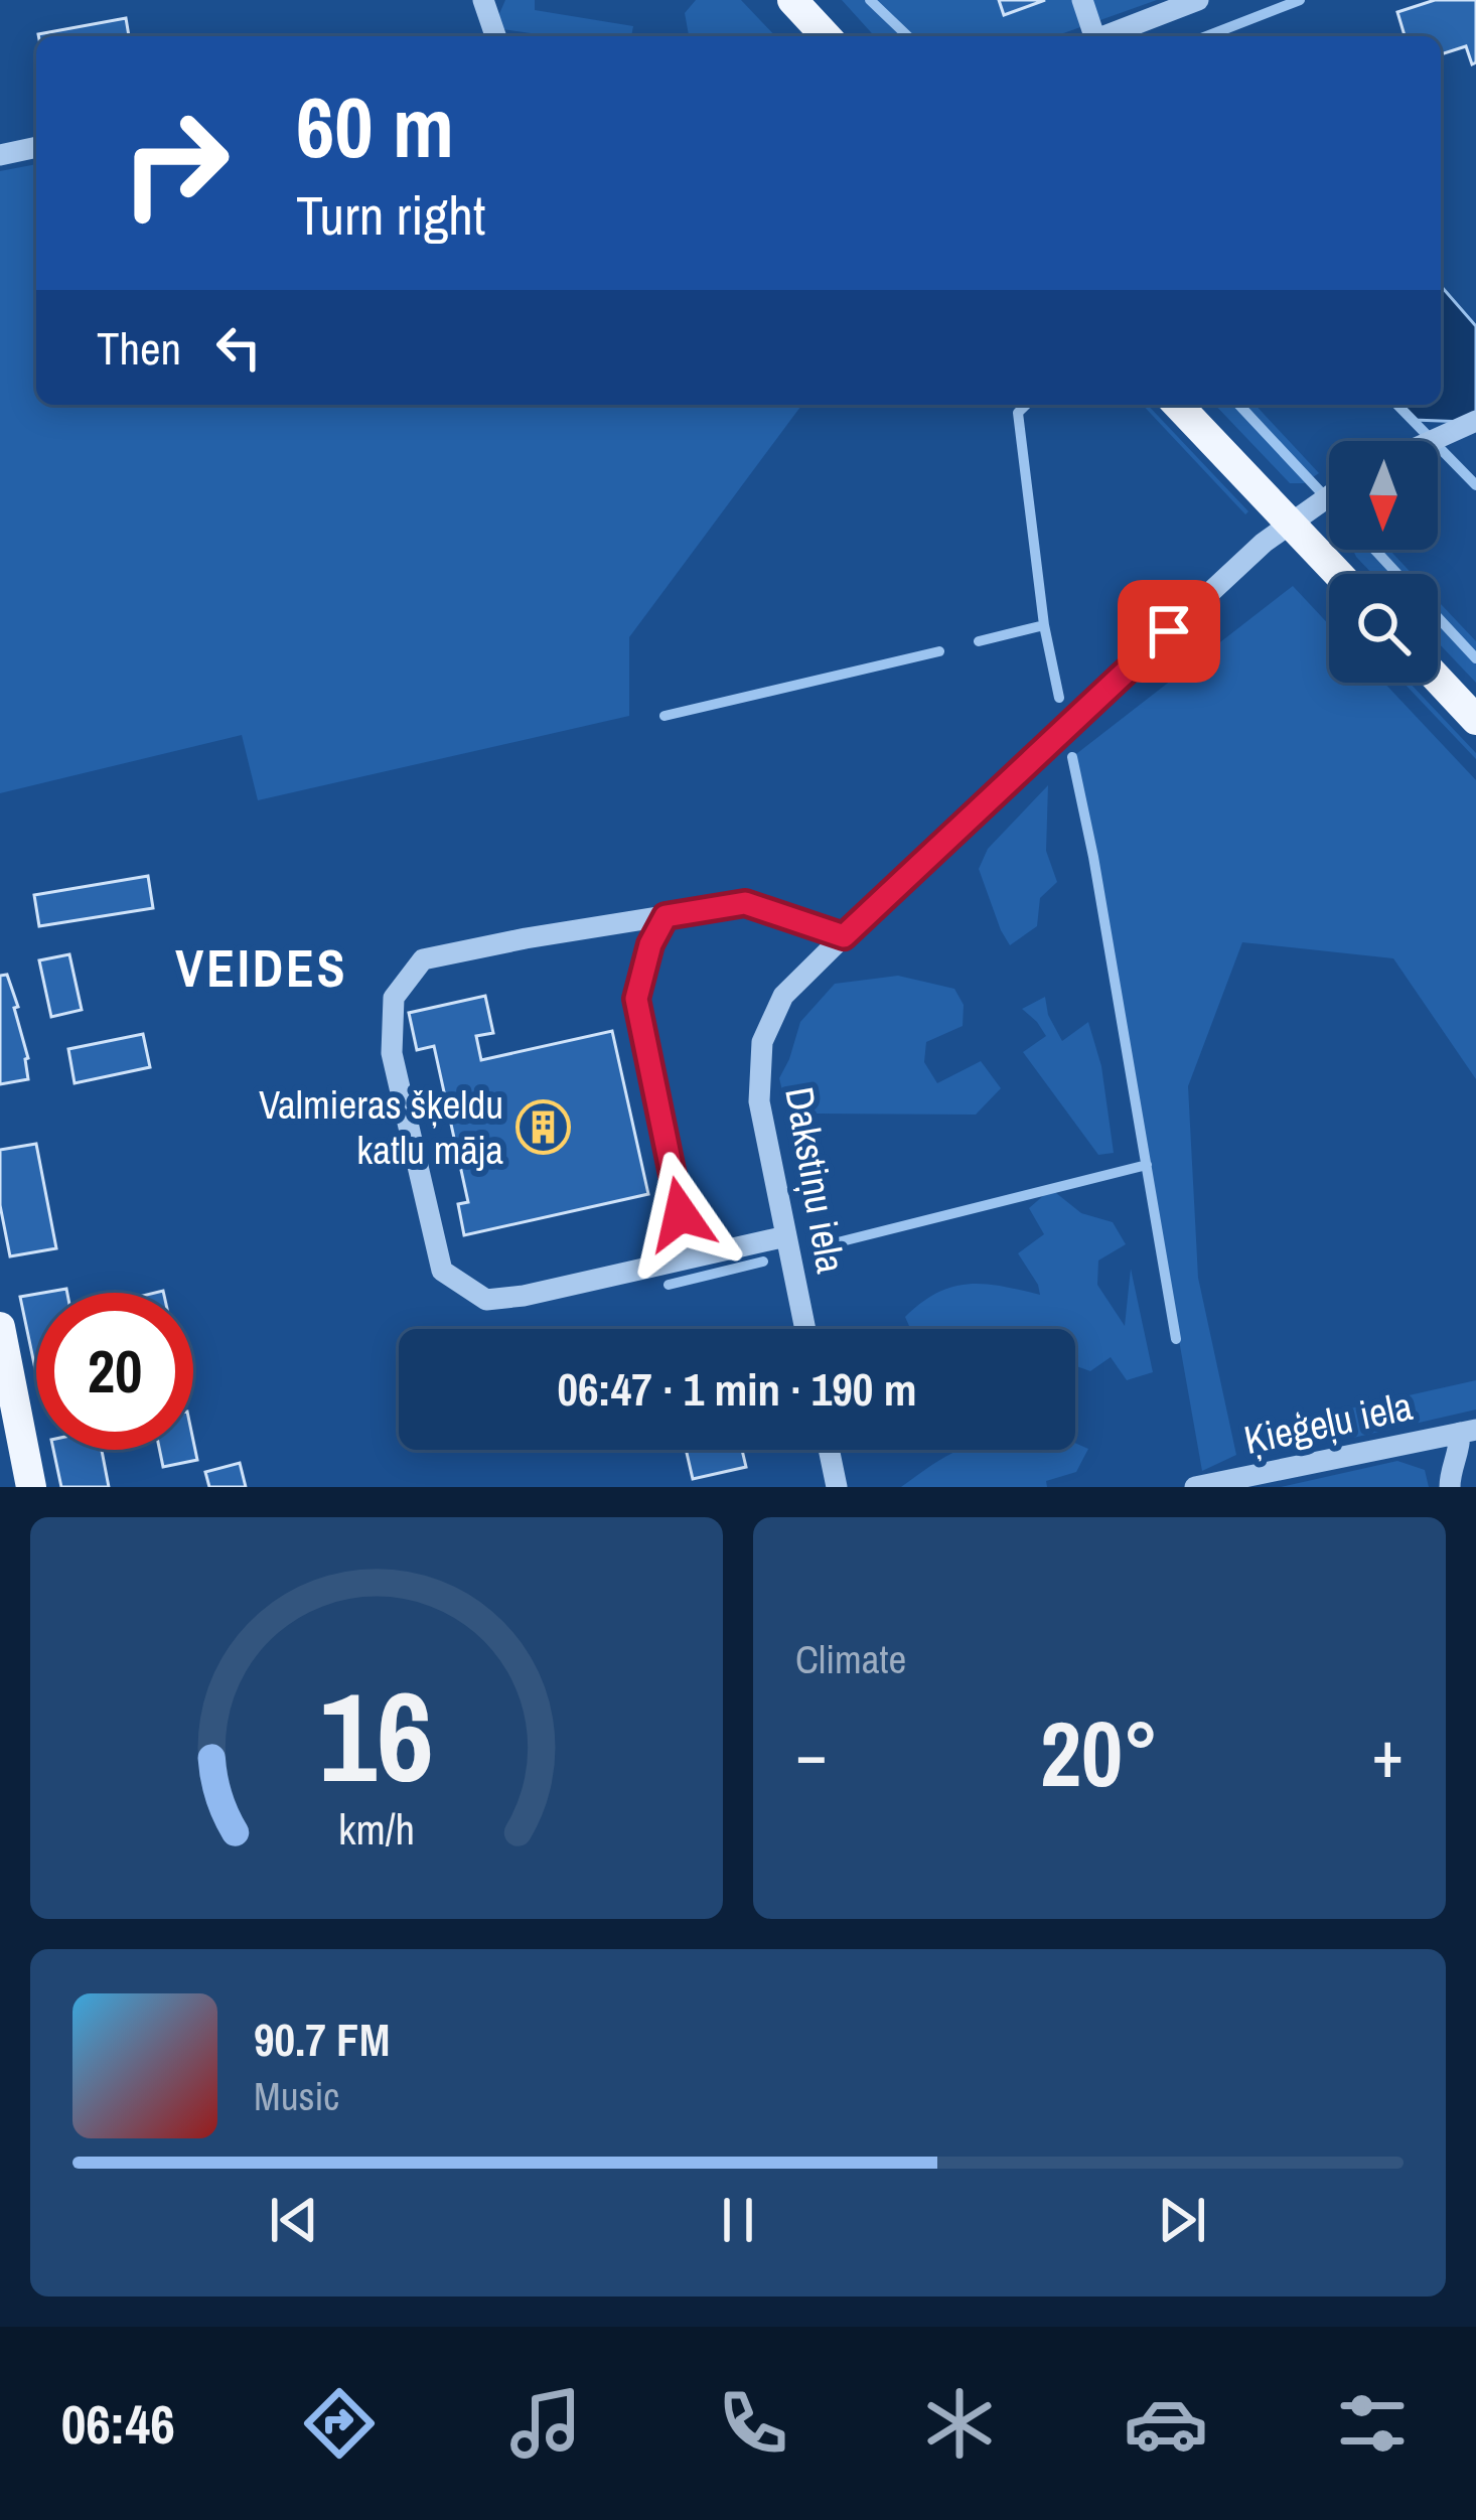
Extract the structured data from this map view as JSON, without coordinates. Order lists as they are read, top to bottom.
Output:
{
  "streets": {
    "street": ["Dakstiņu iela", "Ķieģeļu iela"]
  },
  "districts": ["VEIDES"],
  "places": {
    "building": ["Valmieras šķeldu katlu māja"]
  },
  "north": "bottom",
  "page": {
    "turn": ["60 m", "Turn right"],
    "then": "Then",
    "limit": "20",
    "trip": "06:47 · 1 min · 190 m",
    "tile": "Climate",
    "heat": ["−", "20°", "+"],
    "song": ["90.7 FM", "Music"],
    "tabs": "06:46",
    "gauge": ["16", "km/h"]
  }
}
